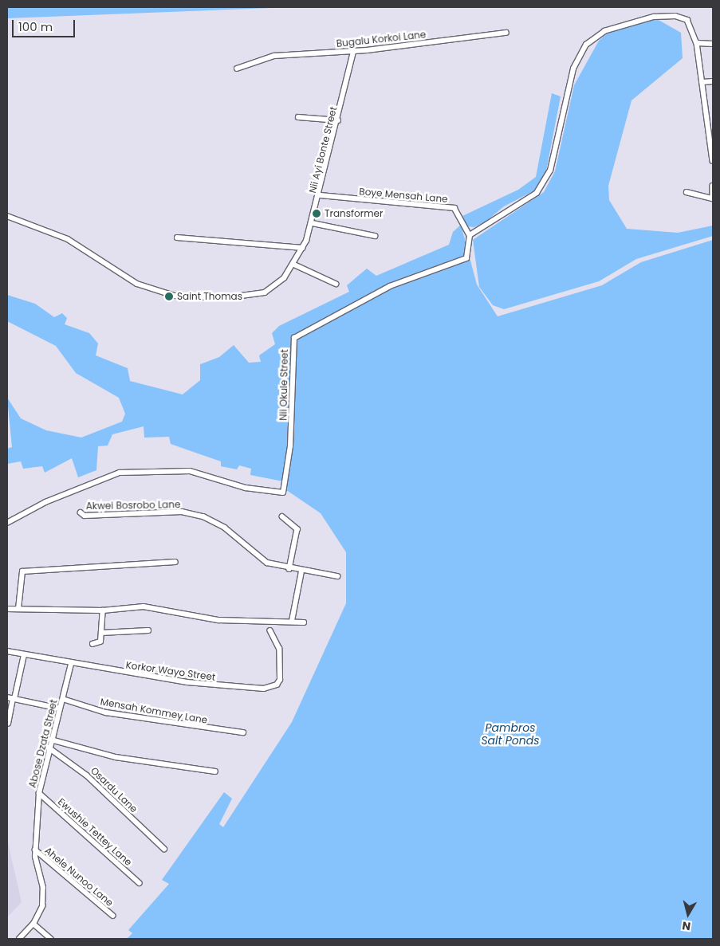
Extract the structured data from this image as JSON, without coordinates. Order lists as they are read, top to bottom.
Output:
{
  "streets": {
    "street": [
      "Bugalu Korkoi Lane",
      "Nii Ayi Bonte Street",
      "Boye Mensah Lane",
      "Nii Okule Street",
      "Akwei Bosrobo Lane",
      "Korkor Wayo Street",
      "Mensah Kommey Lane",
      "Abose Dzata Street",
      "Osardu Lane",
      "Ewushie Tettey Lane",
      "Ahele Nunoo Lane"
    ]
  },
  "crossings": [
    ["Bugalu Korkoi Lane", "Nii Ayi Bonte Street"],
    ["Nii Ayi Bonte Street", "Boye Mensah Lane"],
    ["Boye Mensah Lane", "Nii Okule Street"],
    ["Korkor Wayo Street", "Abose Dzata Street"],
    ["Mensah Kommey Lane", "Abose Dzata Street"],
    ["Abose Dzata Street", "Osardu Lane"],
    ["Abose Dzata Street", "Ewushie Tettey Lane"],
    ["Abose Dzata Street", "Ahele Nunoo Lane"]
  ],
  "water": ["Pambros Salt Ponds"],
  "places": ["Transformer", "Saint Thomas"],
  "scale_bar": "100 m",
  "north": "bottom"
}
